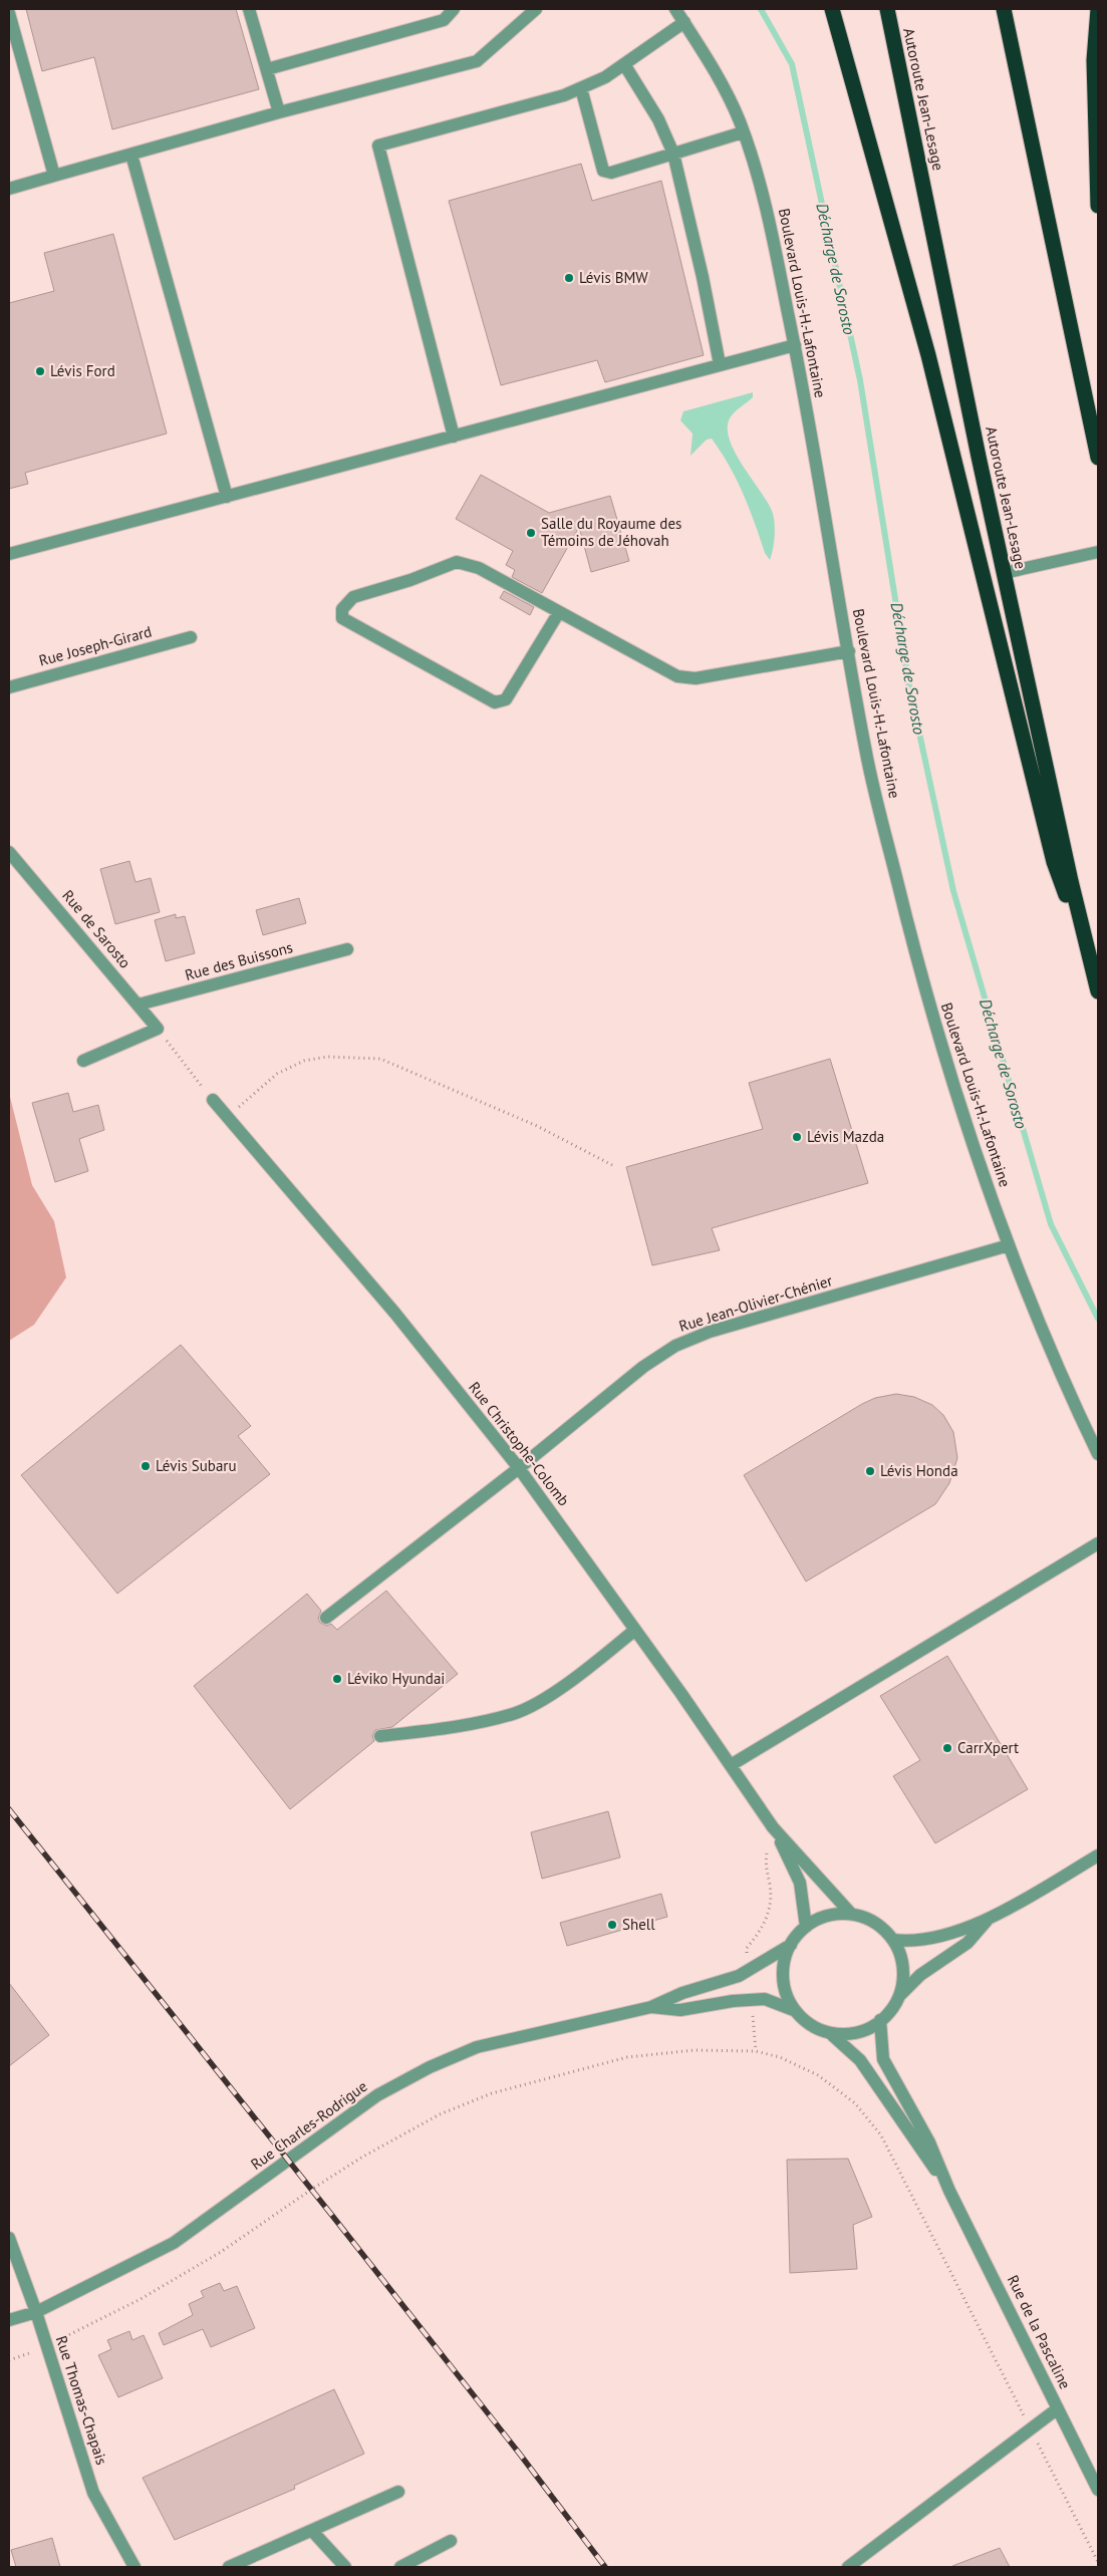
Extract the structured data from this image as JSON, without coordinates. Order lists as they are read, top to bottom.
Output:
{
  "streets": {
    "highway": ["Autoroute Jean-Lesage"],
    "street": [
      "Boulevard Louis-H.-Lafontaine",
      "Rue Joseph-Girard",
      "Rue de Sarosto",
      "Rue des Buissons",
      "Rue Jean-Olivier-Chénier",
      "Rue Christophe-Colomb",
      "Rue Charles-Rodrigue",
      "Rue de la Pascaline",
      "Rue Thomas-Chapais"
    ]
  },
  "crossings": [
    ["Boulevard Louis-H.-Lafontaine", "Rue Jean-Olivier-Chénier"],
    ["Rue de Sarosto", "Rue des Buissons"],
    ["Rue Jean-Olivier-Chénier", "Rue Christophe-Colomb"],
    ["Rue Christophe-Colomb", "Rue Charles-Rodrigue"],
    ["Rue Christophe-Colomb", "Rue de la Pascaline"],
    ["Rue Charles-Rodrigue", "Rue de la Pascaline"],
    ["Rue Charles-Rodrigue", "Rue Thomas-Chapais"]
  ],
  "water": ["Décharge de Sorosto"],
  "places": [
    "Lévis BMW",
    "Lévis Ford",
    "Salle du Royaume des Témoins de Jéhovah",
    "Lévis Mazda",
    "Lévis Subaru",
    "Lévis Honda",
    "Léviko Hyundai",
    "CarrXpert",
    "Shell"
  ]
}
